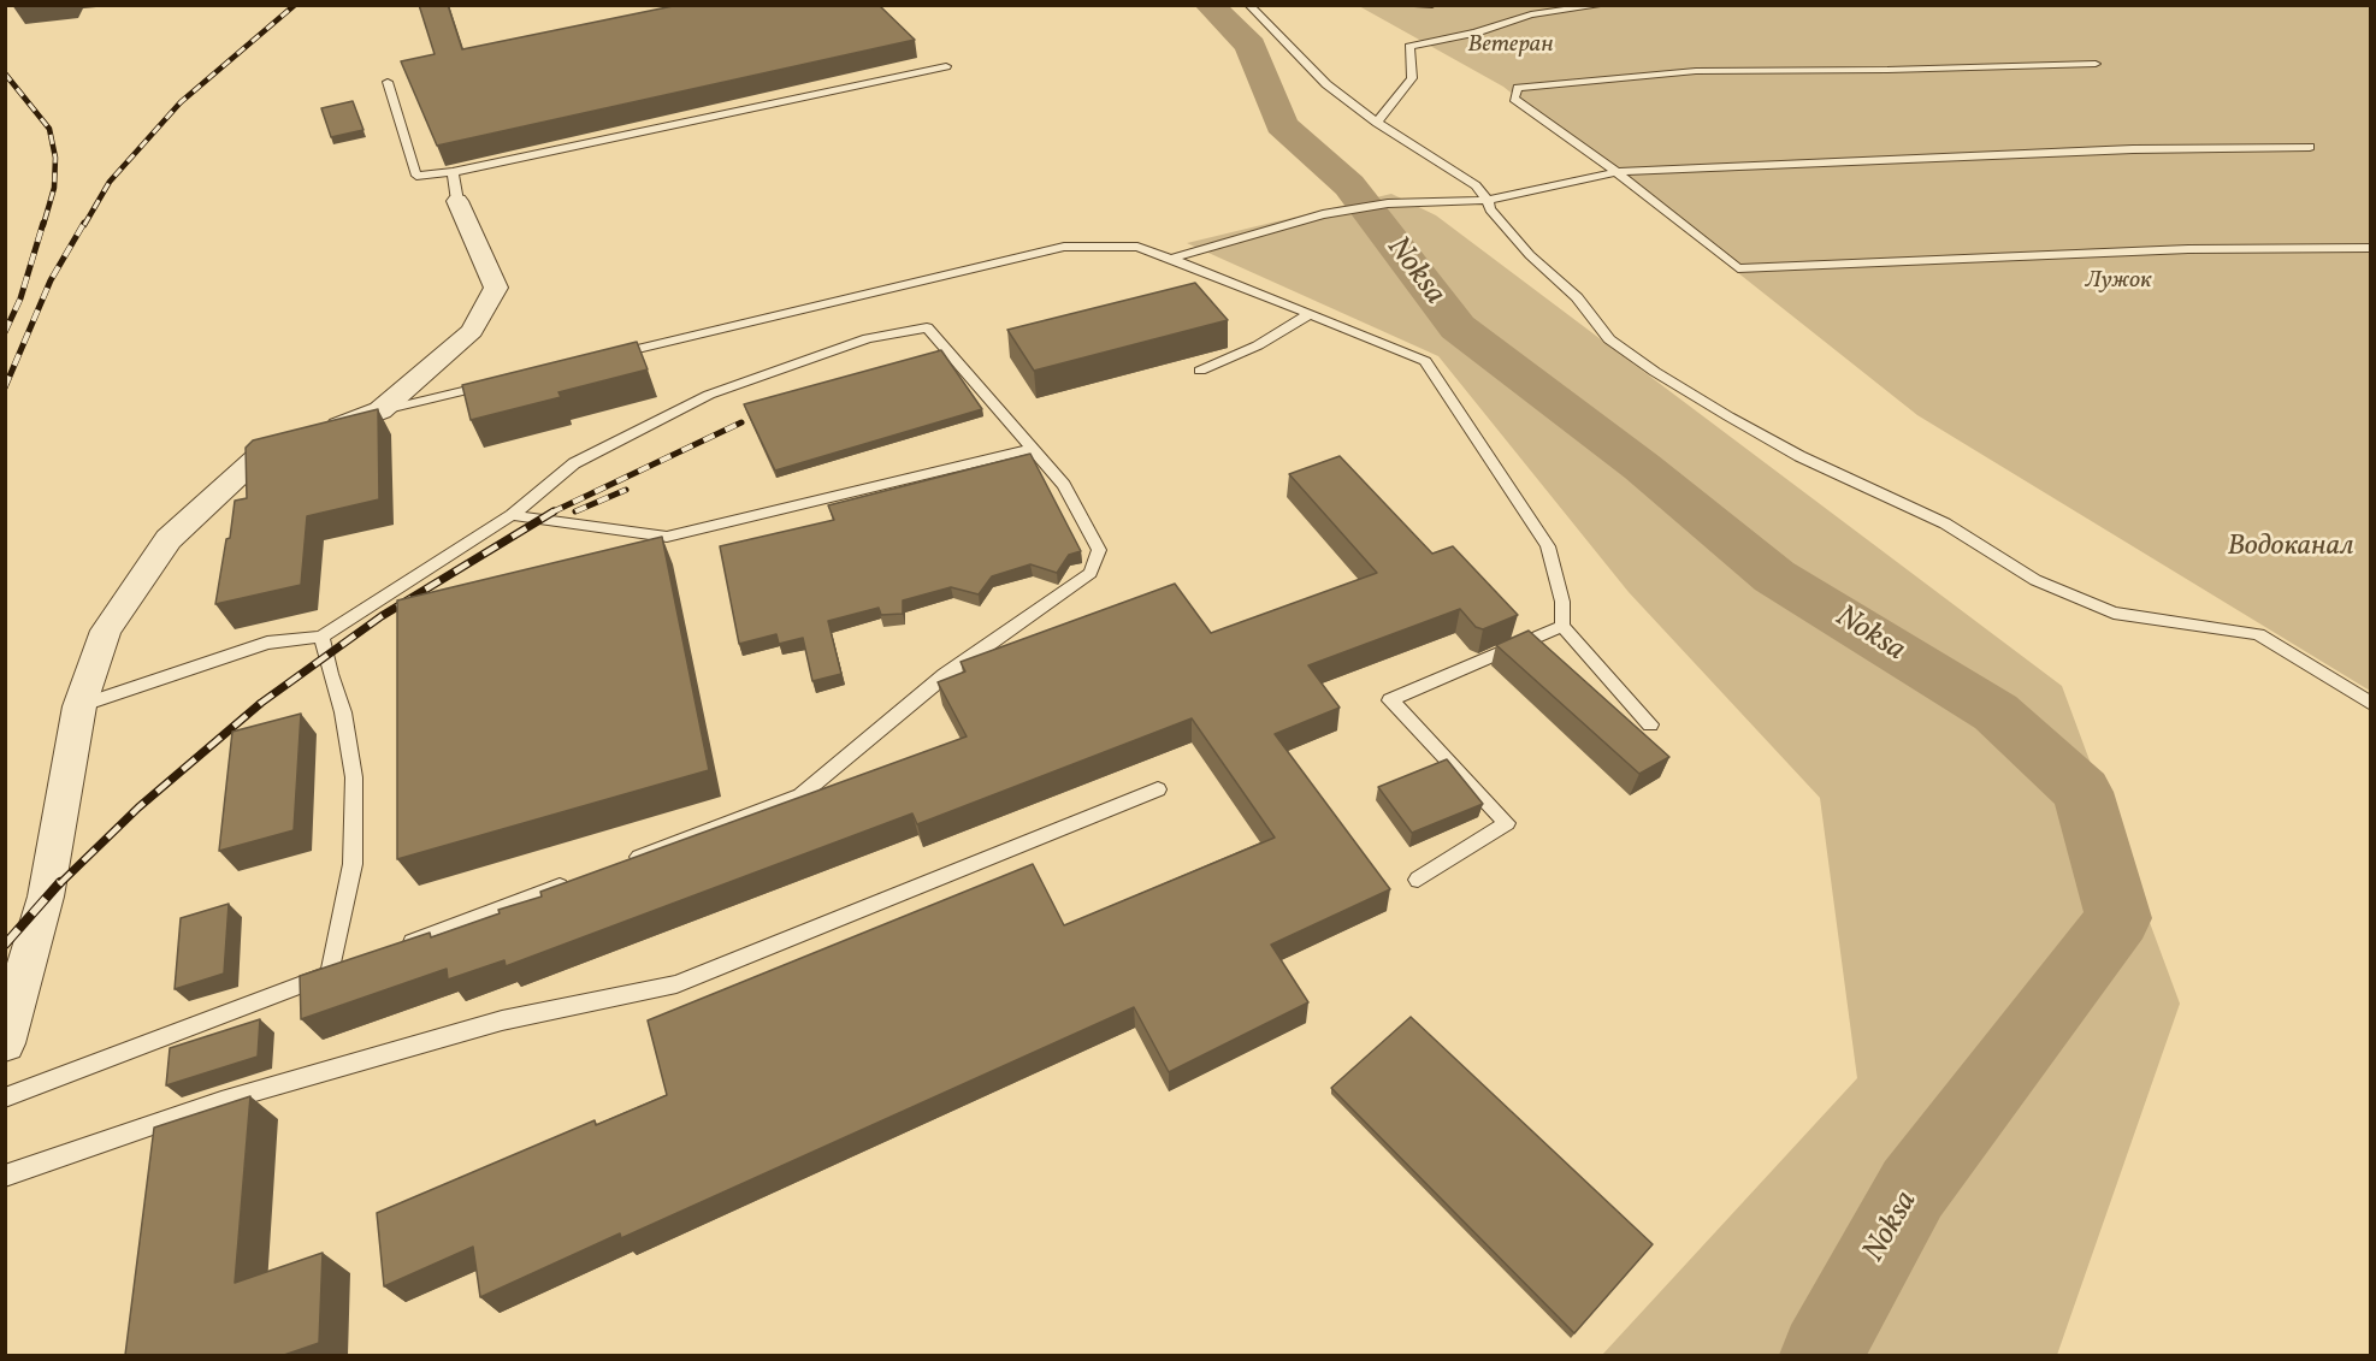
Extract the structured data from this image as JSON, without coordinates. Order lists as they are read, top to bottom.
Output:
{
  "water": ["Noksa"],
  "parks": ["Ветеран", "Лужок", "Водоканал"]
}
